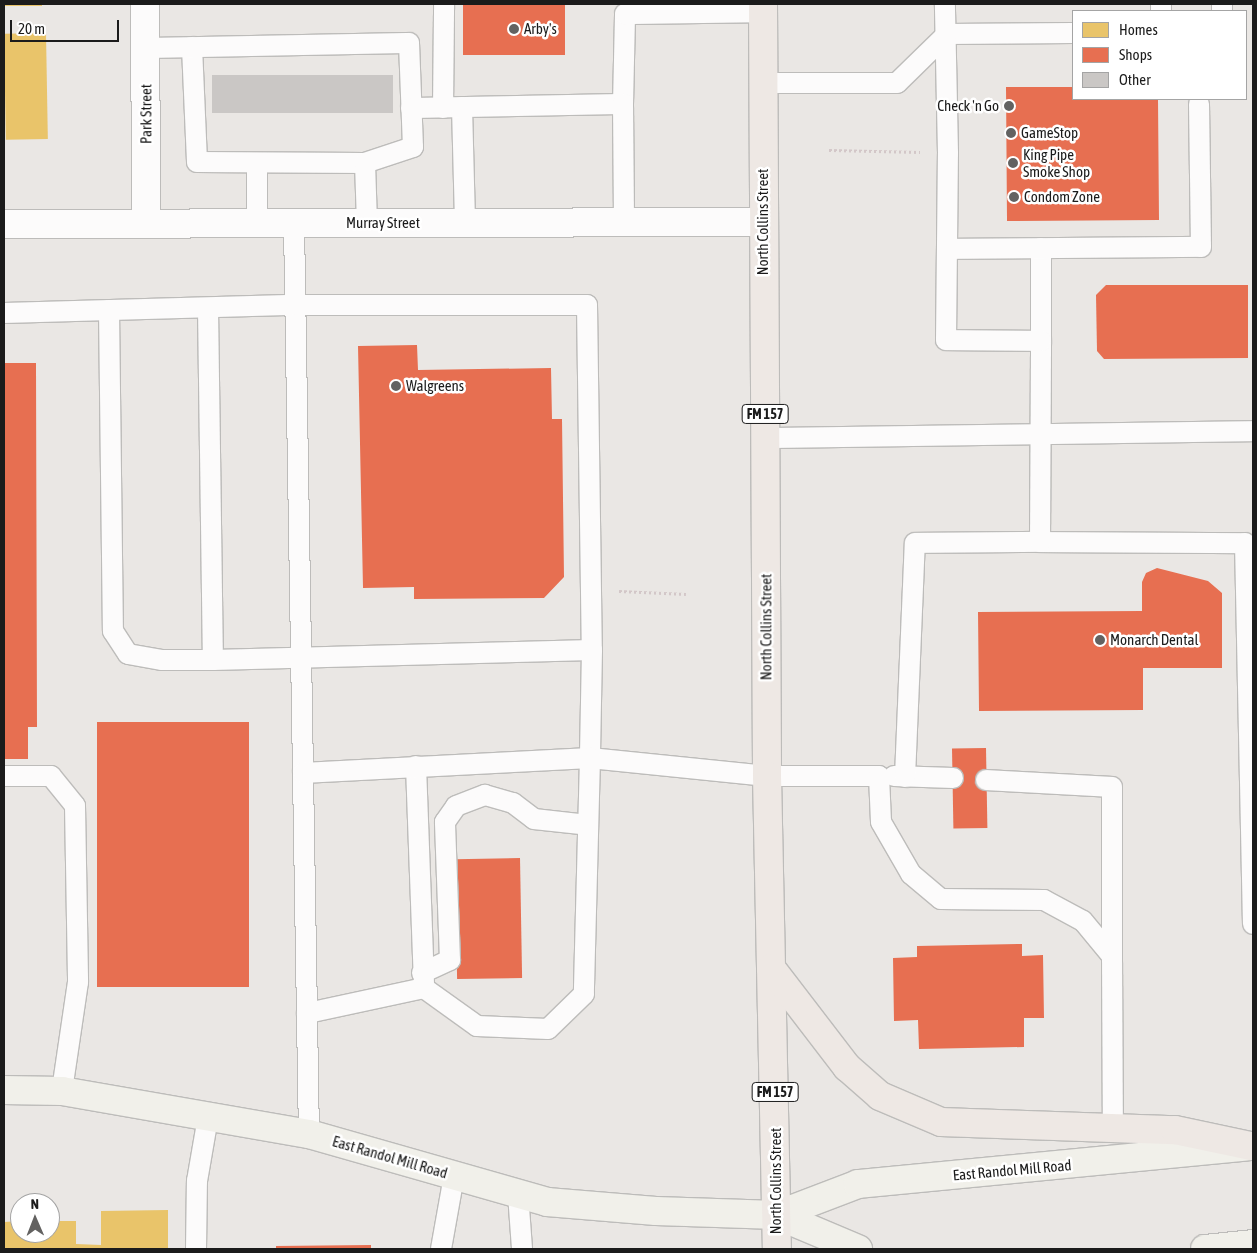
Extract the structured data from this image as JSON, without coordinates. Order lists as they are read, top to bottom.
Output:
{
  "streets": {
    "main road": ["North Collins Street", "FM 157", "East Randol Mill Road"],
    "street": ["Park Street", "Murray Street"]
  },
  "crossings": [
    ["Park Street", "Murray Street"],
    ["North Collins Street", "Murray Street"],
    ["North Collins Street", "East Randol Mill Road"]
  ],
  "places": [
    "Arby's",
    "Check 'n Go",
    "GameStop",
    "King Pipe Smoke Shop",
    "Condom Zone",
    "Walgreens",
    "Monarch Dental"
  ],
  "legend": ["Homes", "Shops", "Other"],
  "scale_bar": "20 m",
  "north": "top"
}
